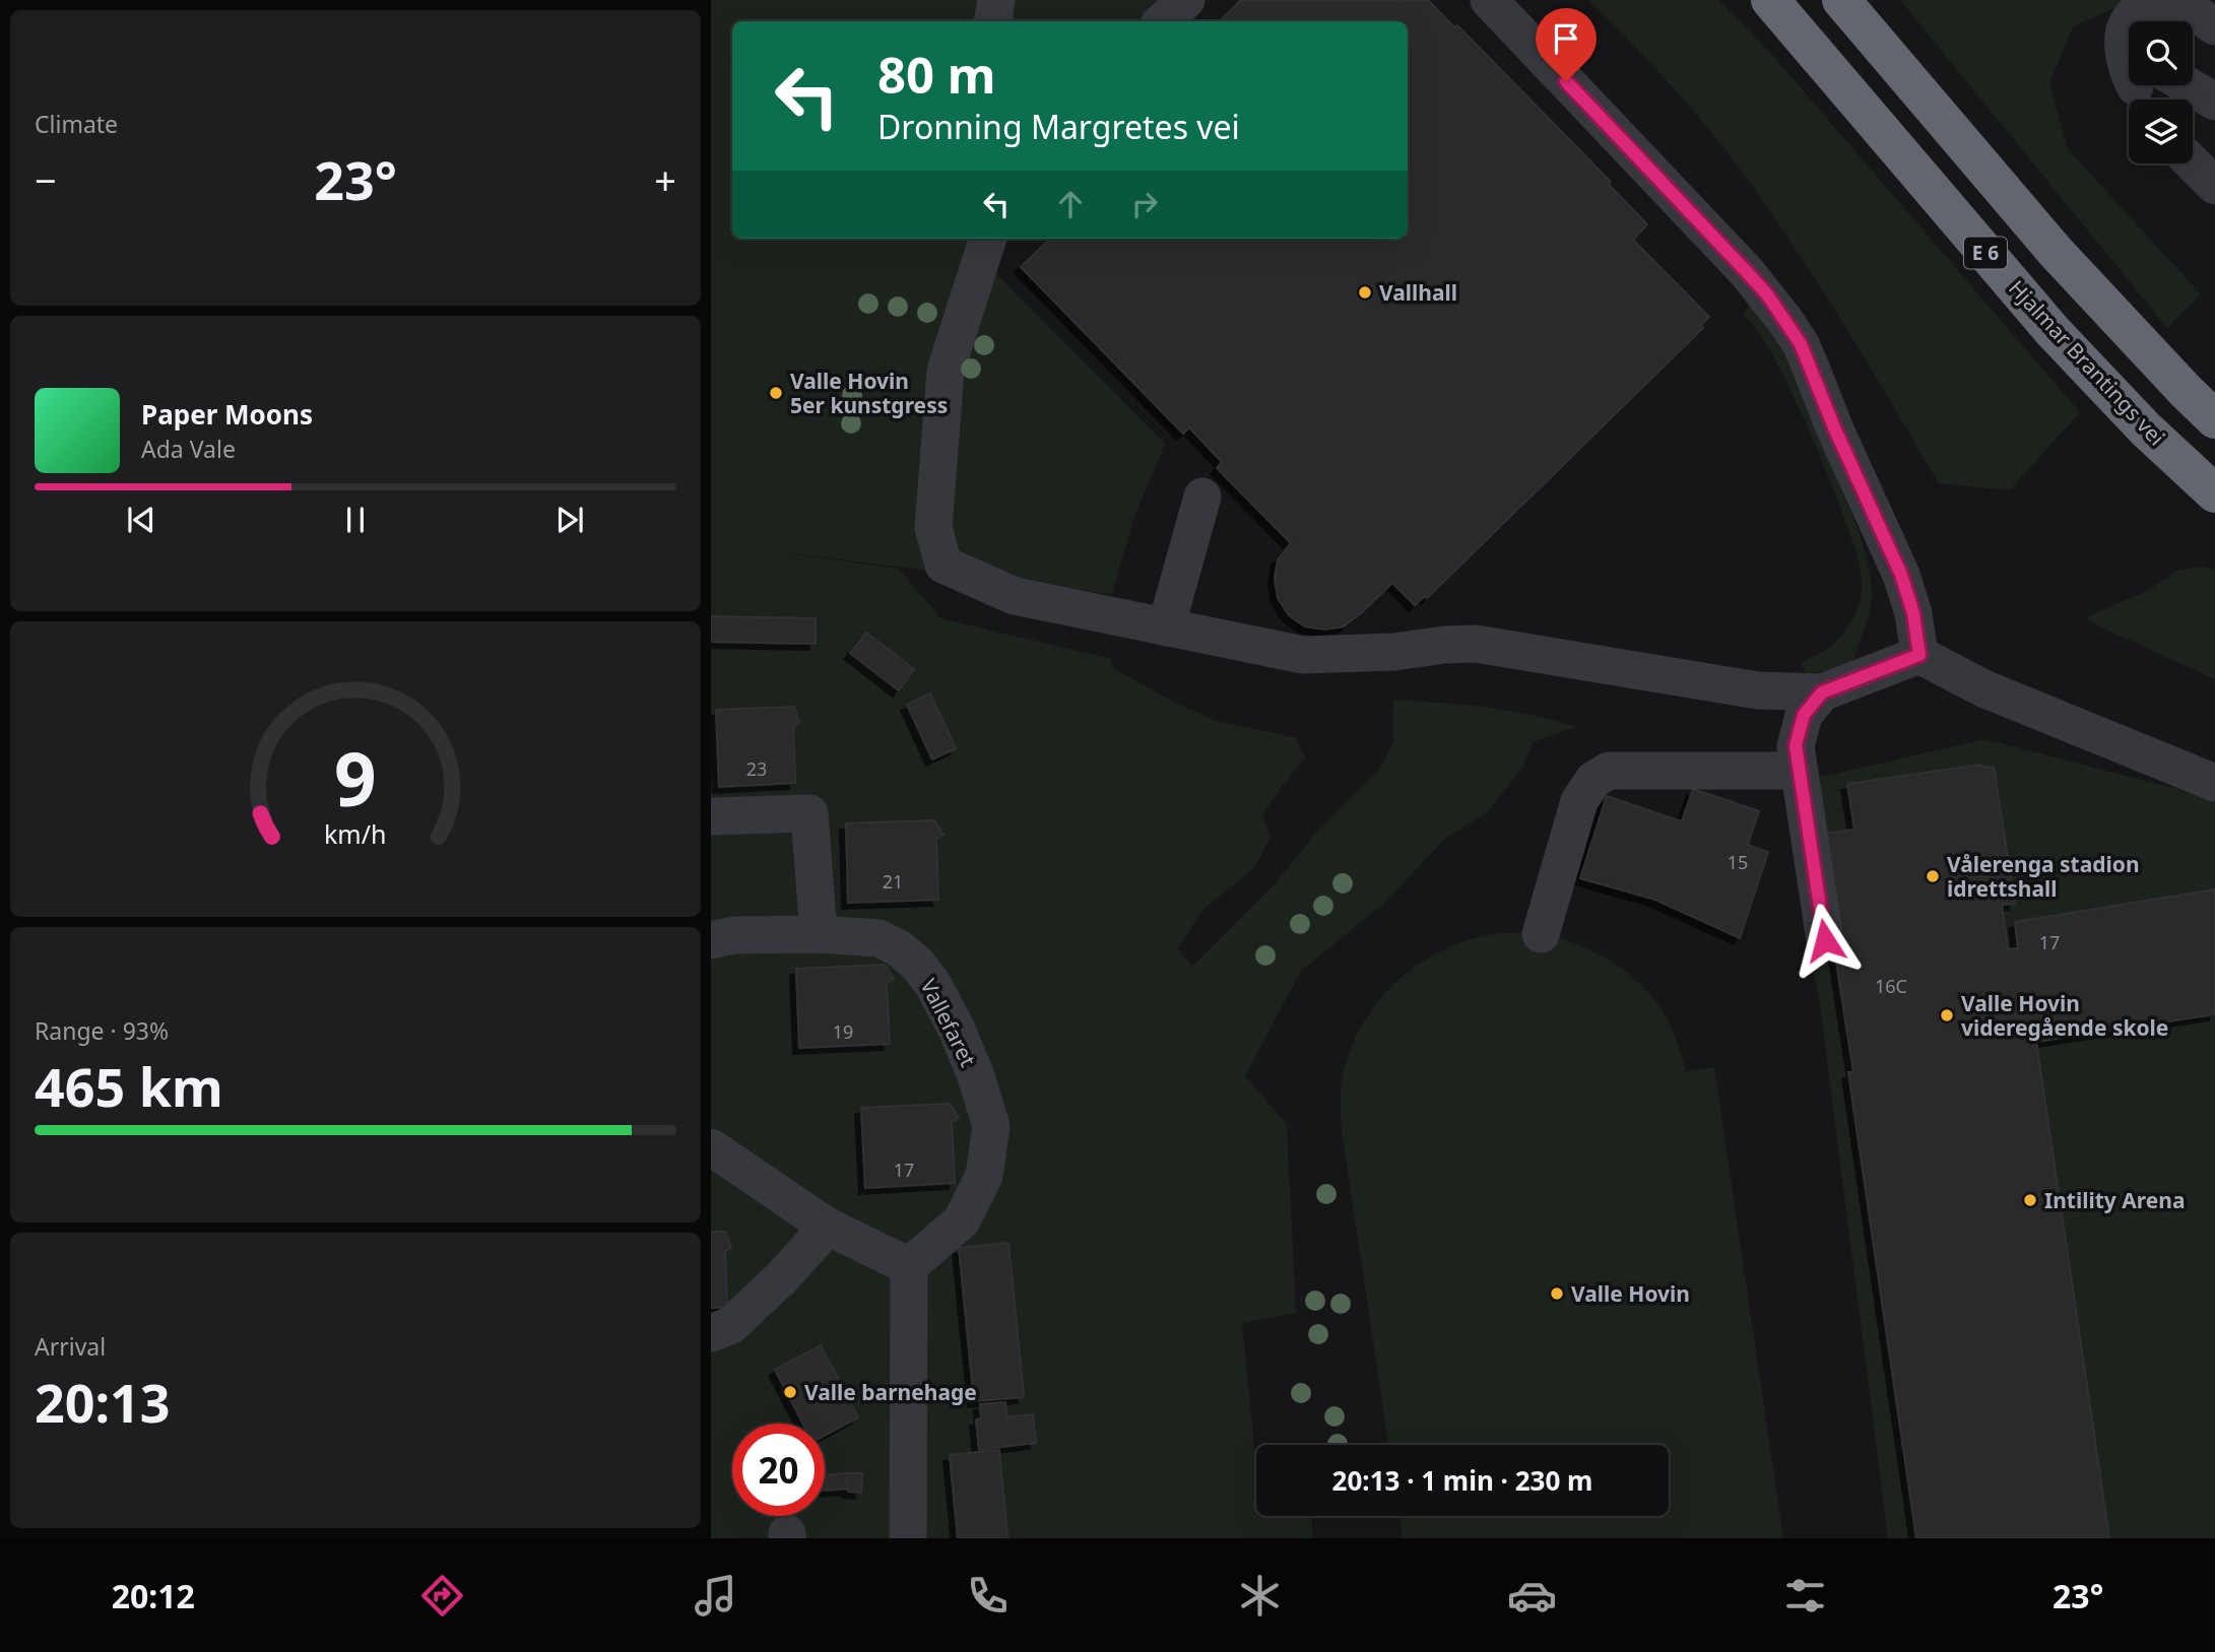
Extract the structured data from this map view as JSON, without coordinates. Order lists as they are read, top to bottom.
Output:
{
  "streets": {
    "highway": ["E 6", "Hjalmar Brantings vei"],
    "street": ["Vallefaret"]
  },
  "places": [
    "Vallhall",
    "Valle Hovin 5er kunstgress",
    "Vålerenga stadion idrettshall",
    "Valle Hovin videregående skole",
    "Intility Arena",
    "Valle Hovin",
    "Valle barnehage"
  ],
  "house_numbers": [
    "23",
    "15",
    "21",
    "17",
    "16C",
    "19",
    "17"
  ],
  "page": {
    "tile": [
      "Climate",
      ["Range · 93%", "465 km"],
      ["Arrival", "20:13"]
    ],
    "turn": ["80 m", "Dronning Margretes vei"],
    "heat": ["−", "23°", "+"],
    "song": ["Paper Moons", "Ada Vale"],
    "limit": "20",
    "trip": "20:13 · 1 min · 230 m",
    "tabs": ["20:12", "23°"],
    "gauge": ["9", "km/h"]
  }
}
